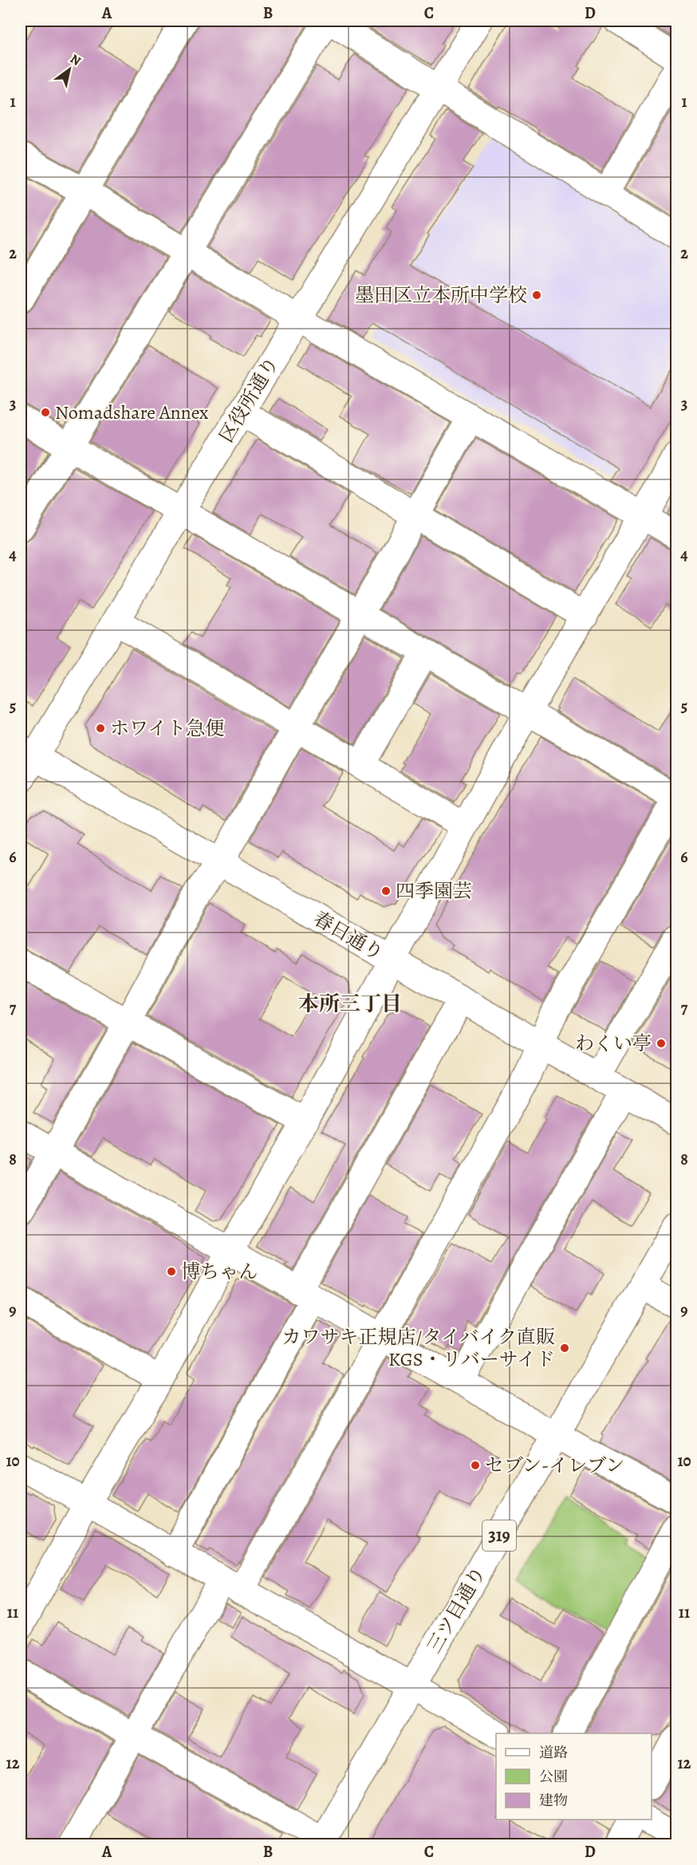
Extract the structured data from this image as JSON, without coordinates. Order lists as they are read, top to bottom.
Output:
{
  "streets": {
    "street": [
      "区役所通り",
      "春日通り",
      "319",
      "三ツ目通り"
    ]
  },
  "crossings": [
    ["区役所通り", "春日通り"]
  ],
  "districts": ["本所三丁目"],
  "places": [
    "墨田区立本所中学校",
    "Nomadshare Annex",
    "ホワイト急便",
    "四季園芸",
    "わくい亭",
    "博ちゃん",
    "カワサキ正規店/タイバイク直販 KGS・リバーサイド",
    "セブン-イレブン"
  ],
  "legend": ["道路", "公園", "建物"],
  "north": "top right",
  "grid": {
    "columns": [
      "A",
      "B",
      "C",
      "D"
    ],
    "rows": [
      "1",
      "2",
      "3",
      "4",
      "5",
      "6",
      "7",
      "8",
      "9",
      "10",
      "11",
      "12"
    ]
  }
}
